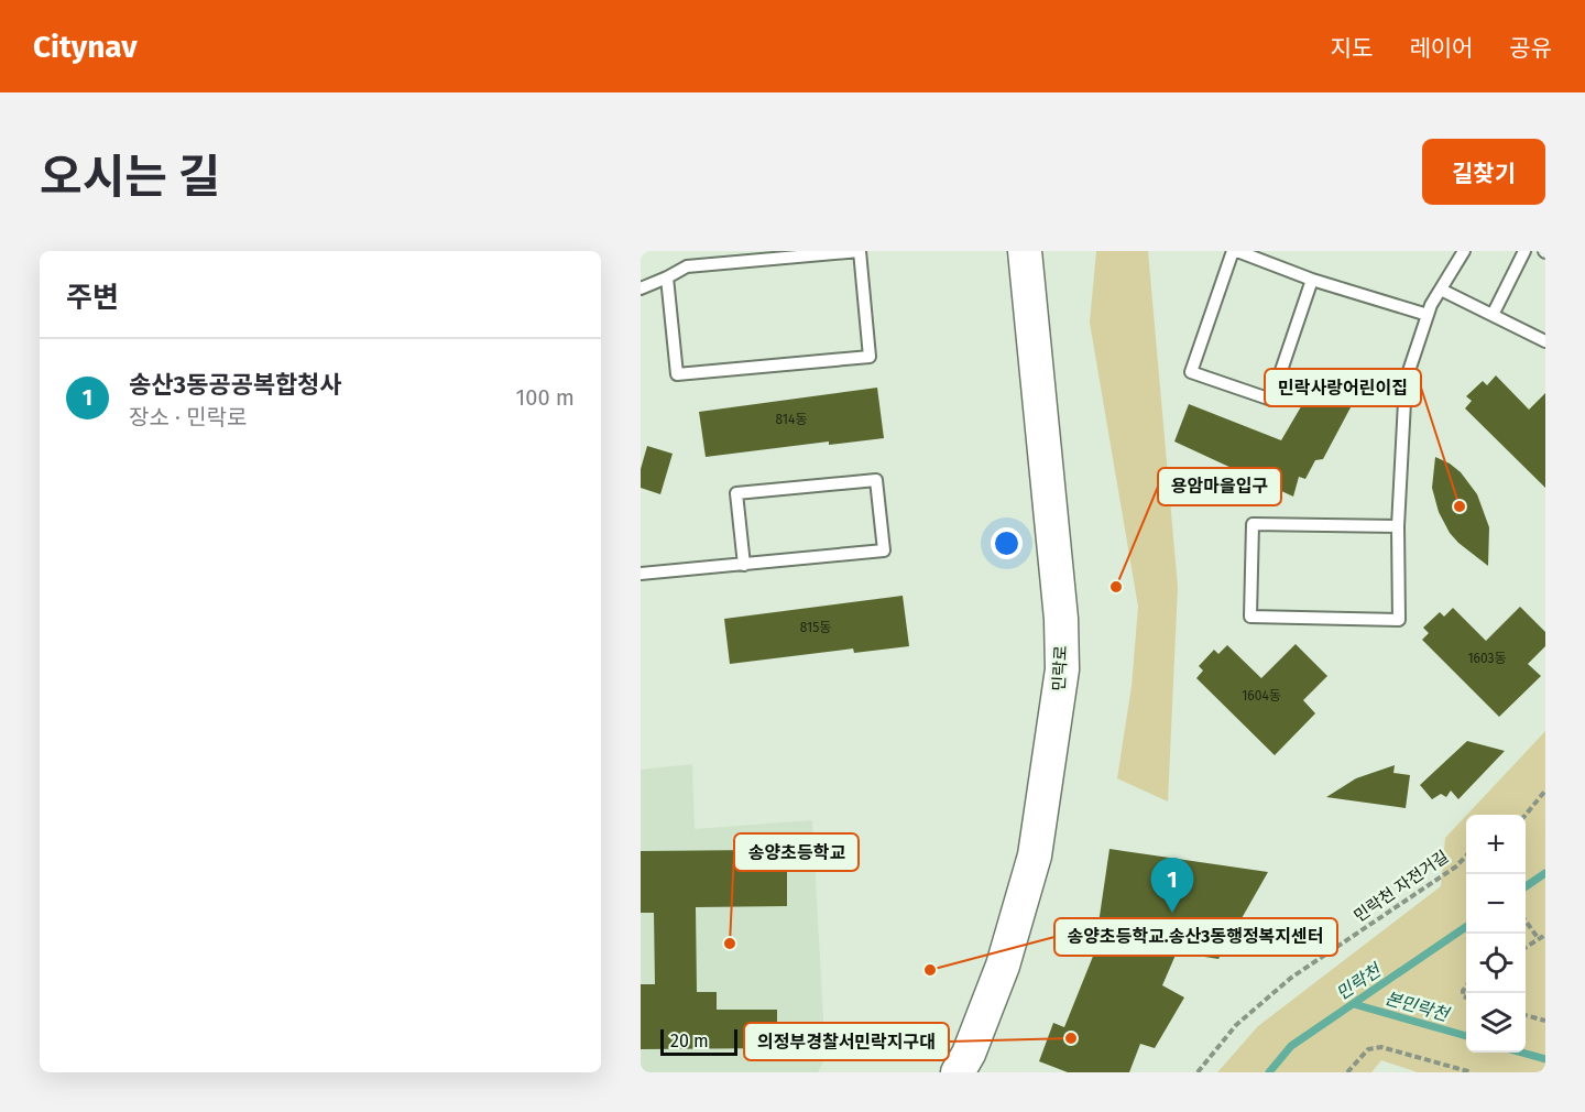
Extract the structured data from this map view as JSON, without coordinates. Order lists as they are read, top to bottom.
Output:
{
  "streets": {
    "main road": ["민락로"],
    "path": ["민락천 자전거길"]
  },
  "water": ["민락천", "본민락천"],
  "places": [
    "민락사랑어린이집",
    "용암마을입구",
    "송양초등학교",
    "송양초등학교.송산3동행정복지센터",
    "의정부경찰서민락지구대"
  ],
  "house_numbers": [
    "814동",
    "815동",
    "1603동",
    "1604동"
  ],
  "scale_bar": "20 m",
  "page": {
    "header": "Citynav",
    "nav": ["지도", "레이어", "공유"],
    "title": "오시는 길",
    "buttons": "길찾기",
    "heading": "주변",
    "list": [
      {
        "mark": "1",
        "name": "송산3동공공복합청사",
        "note": "장소 · 민락로",
        "value": "100 m"
      }
    ],
    "map_buttons": ["+", "−"],
    "pins": "1",
    "scale": "20 m"
  }
}
